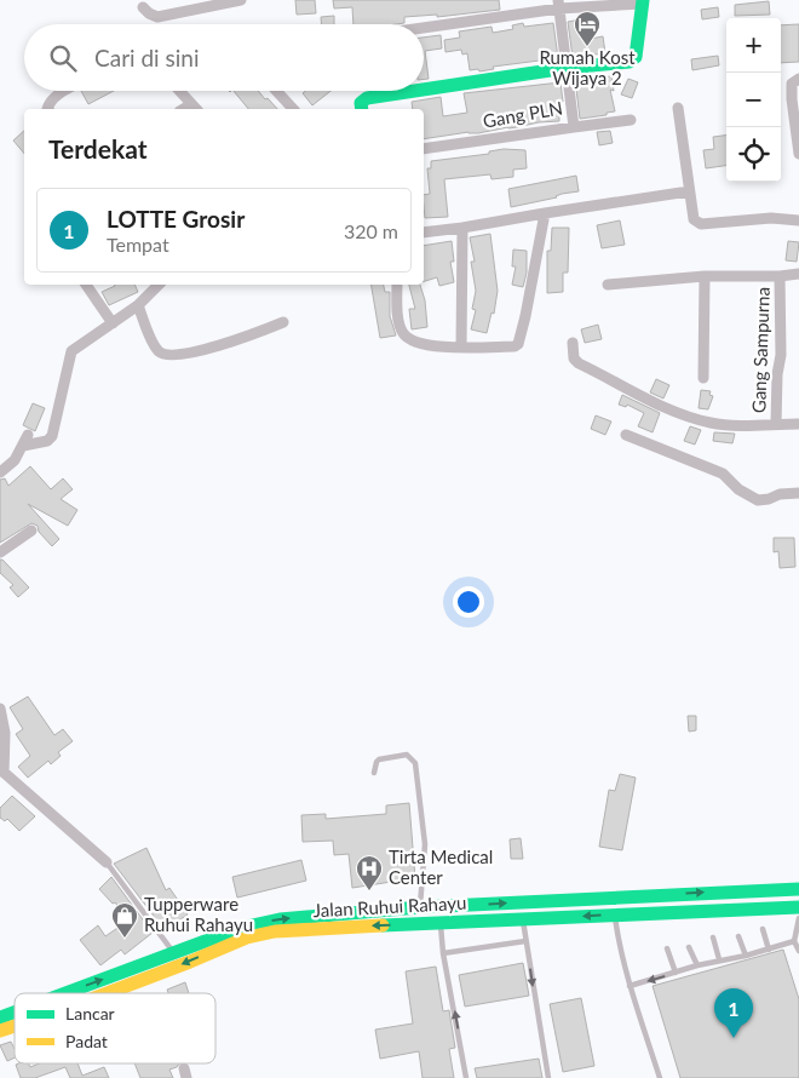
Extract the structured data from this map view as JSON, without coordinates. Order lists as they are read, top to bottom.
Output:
{
  "streets": {
    "main road": ["Jalan Ruhui Rahayu"],
    "street": ["Gang PLN", "Gang Sampurna"]
  },
  "places": {
    "hotel": ["Rumah Kost Wijaya 2"],
    "hospital": ["Tirta Medical Center"],
    "shop": ["Tupperware Ruhui Rahayu"]
  },
  "legend": ["Lancar", "Padat"],
  "page": {
    "map_buttons": ["+", "−"],
    "search": "Cari di sini",
    "heading": "Terdekat",
    "list": [
      {
        "mark": "1",
        "name": "LOTTE Grosir",
        "note": "Tempat",
        "value": "320 m"
      }
    ],
    "pins": "1"
  }
}
